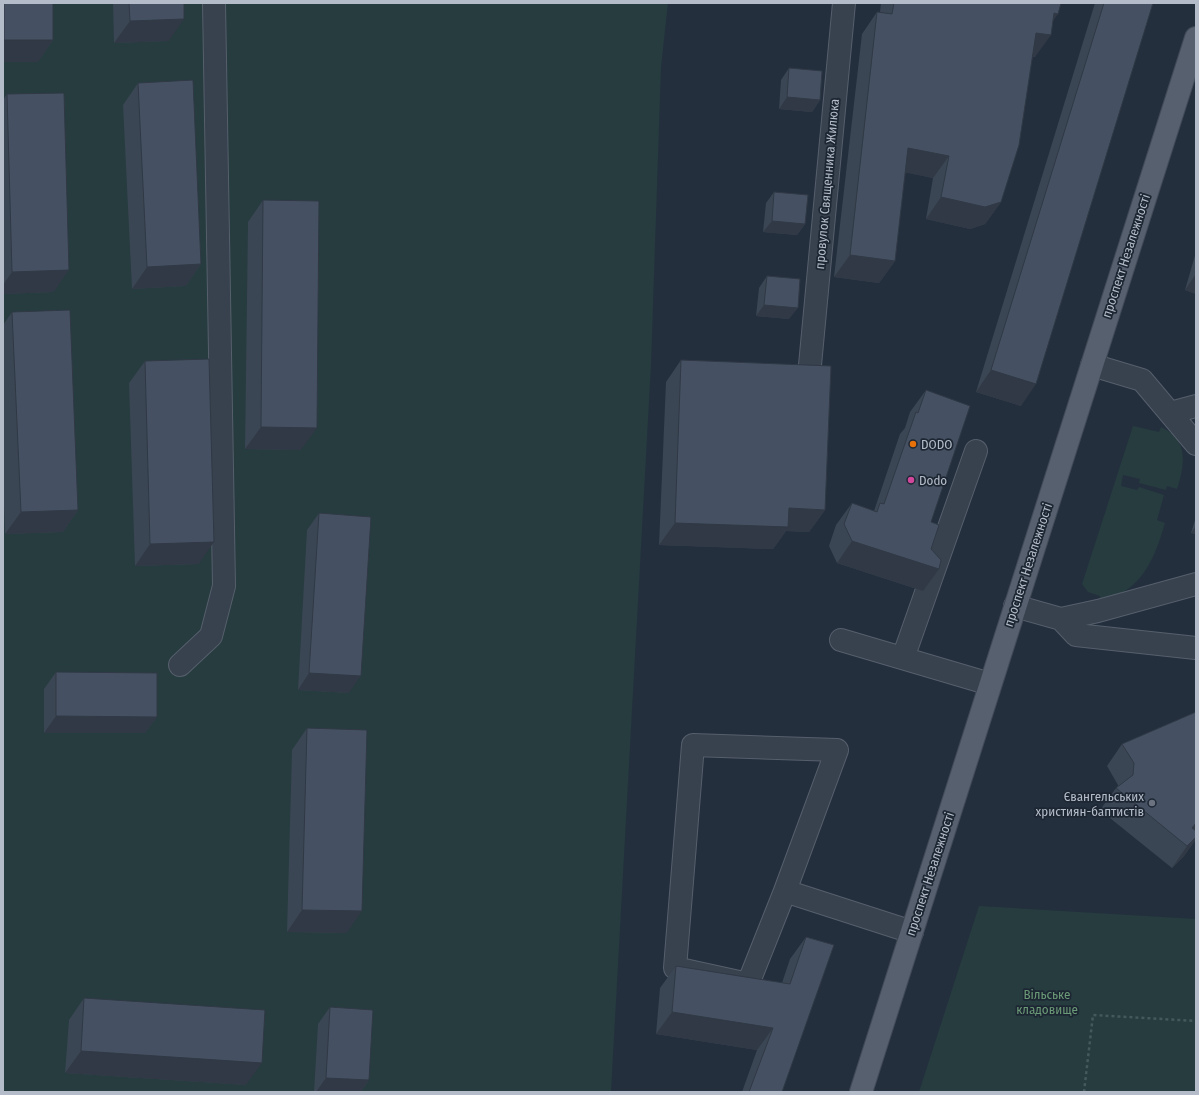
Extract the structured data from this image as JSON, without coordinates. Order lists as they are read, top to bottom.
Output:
{
  "streets": {
    "main road": ["проспект Незалежності"],
    "street": ["провулок Священника Жилюка"]
  },
  "parks": ["Вільське кладовище"],
  "places": ["DODO", "Dodo", "Євангельських християн-баптистів"]
}
